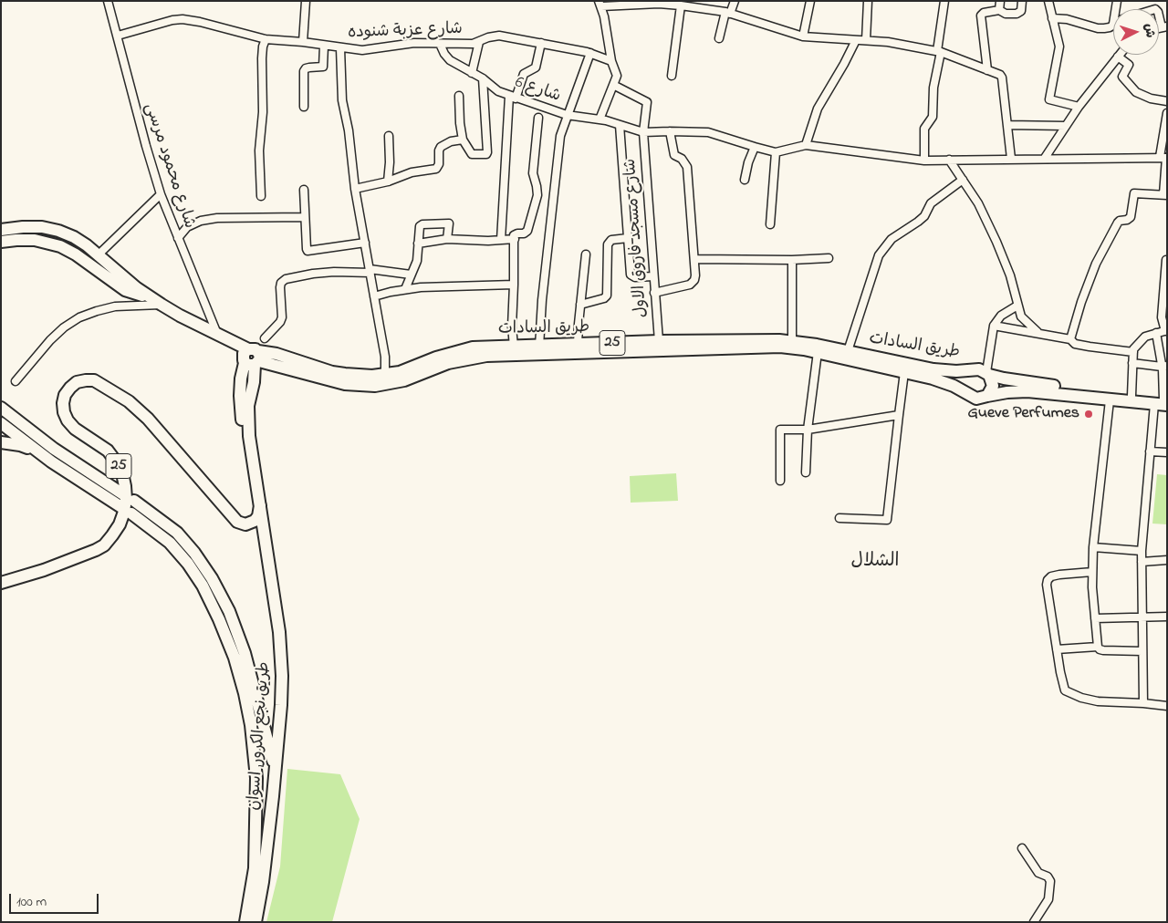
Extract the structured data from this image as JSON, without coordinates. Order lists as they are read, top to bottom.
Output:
{
  "streets": {
    "main road": ["طريق السادات", "25", "طريق نجع الكرور, اسوان"],
    "street": [
      "شارع عزبة شنوده",
      "شارع 6",
      "شارع محمود مرسى",
      "شارع مسجد فاروق الاول"
    ]
  },
  "crossings": [
    ["شارع عزبة شنوده", "شارع 6"],
    ["شارع عزبة شنوده", "شارع محمود مرسى"],
    ["شارع 6", "شارع مسجد فاروق الاول"],
    ["شارع محمود مرسى", "25"],
    ["شارع مسجد فاروق الاول", "طريق السادات"],
    ["طريق السادات", "25"],
    ["طريق السادات", "طريق نجع الكرور, اسوان"],
    ["25", "طريق نجع الكرور, اسوان"]
  ],
  "districts": ["الشلال"],
  "places": ["Gueve Perfumes"],
  "scale_bar": "100 m",
  "north": "right"
}
